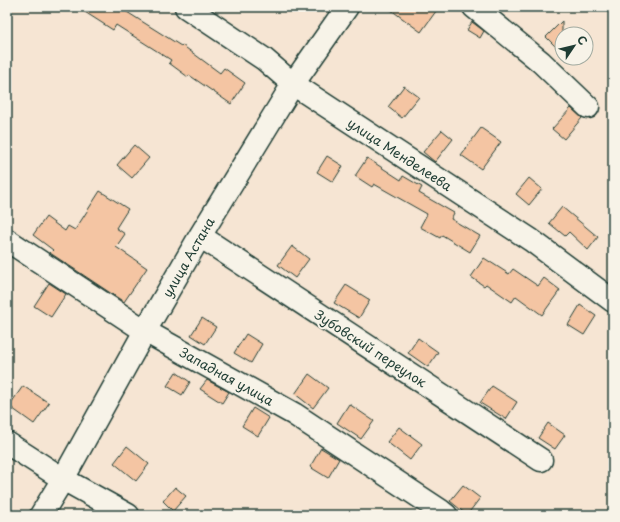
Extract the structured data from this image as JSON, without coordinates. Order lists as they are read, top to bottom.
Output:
{
  "streets": {
    "street": [
      "улица Менделеева",
      "улица Астана",
      "Зубовский переулок",
      "Западная улица"
    ]
  },
  "crossings": [
    ["улица Менделеева", "улица Астана"],
    ["улица Астана", "Зубовский переулок"],
    ["улица Астана", "Западная улица"]
  ],
  "north": "top right"
}
